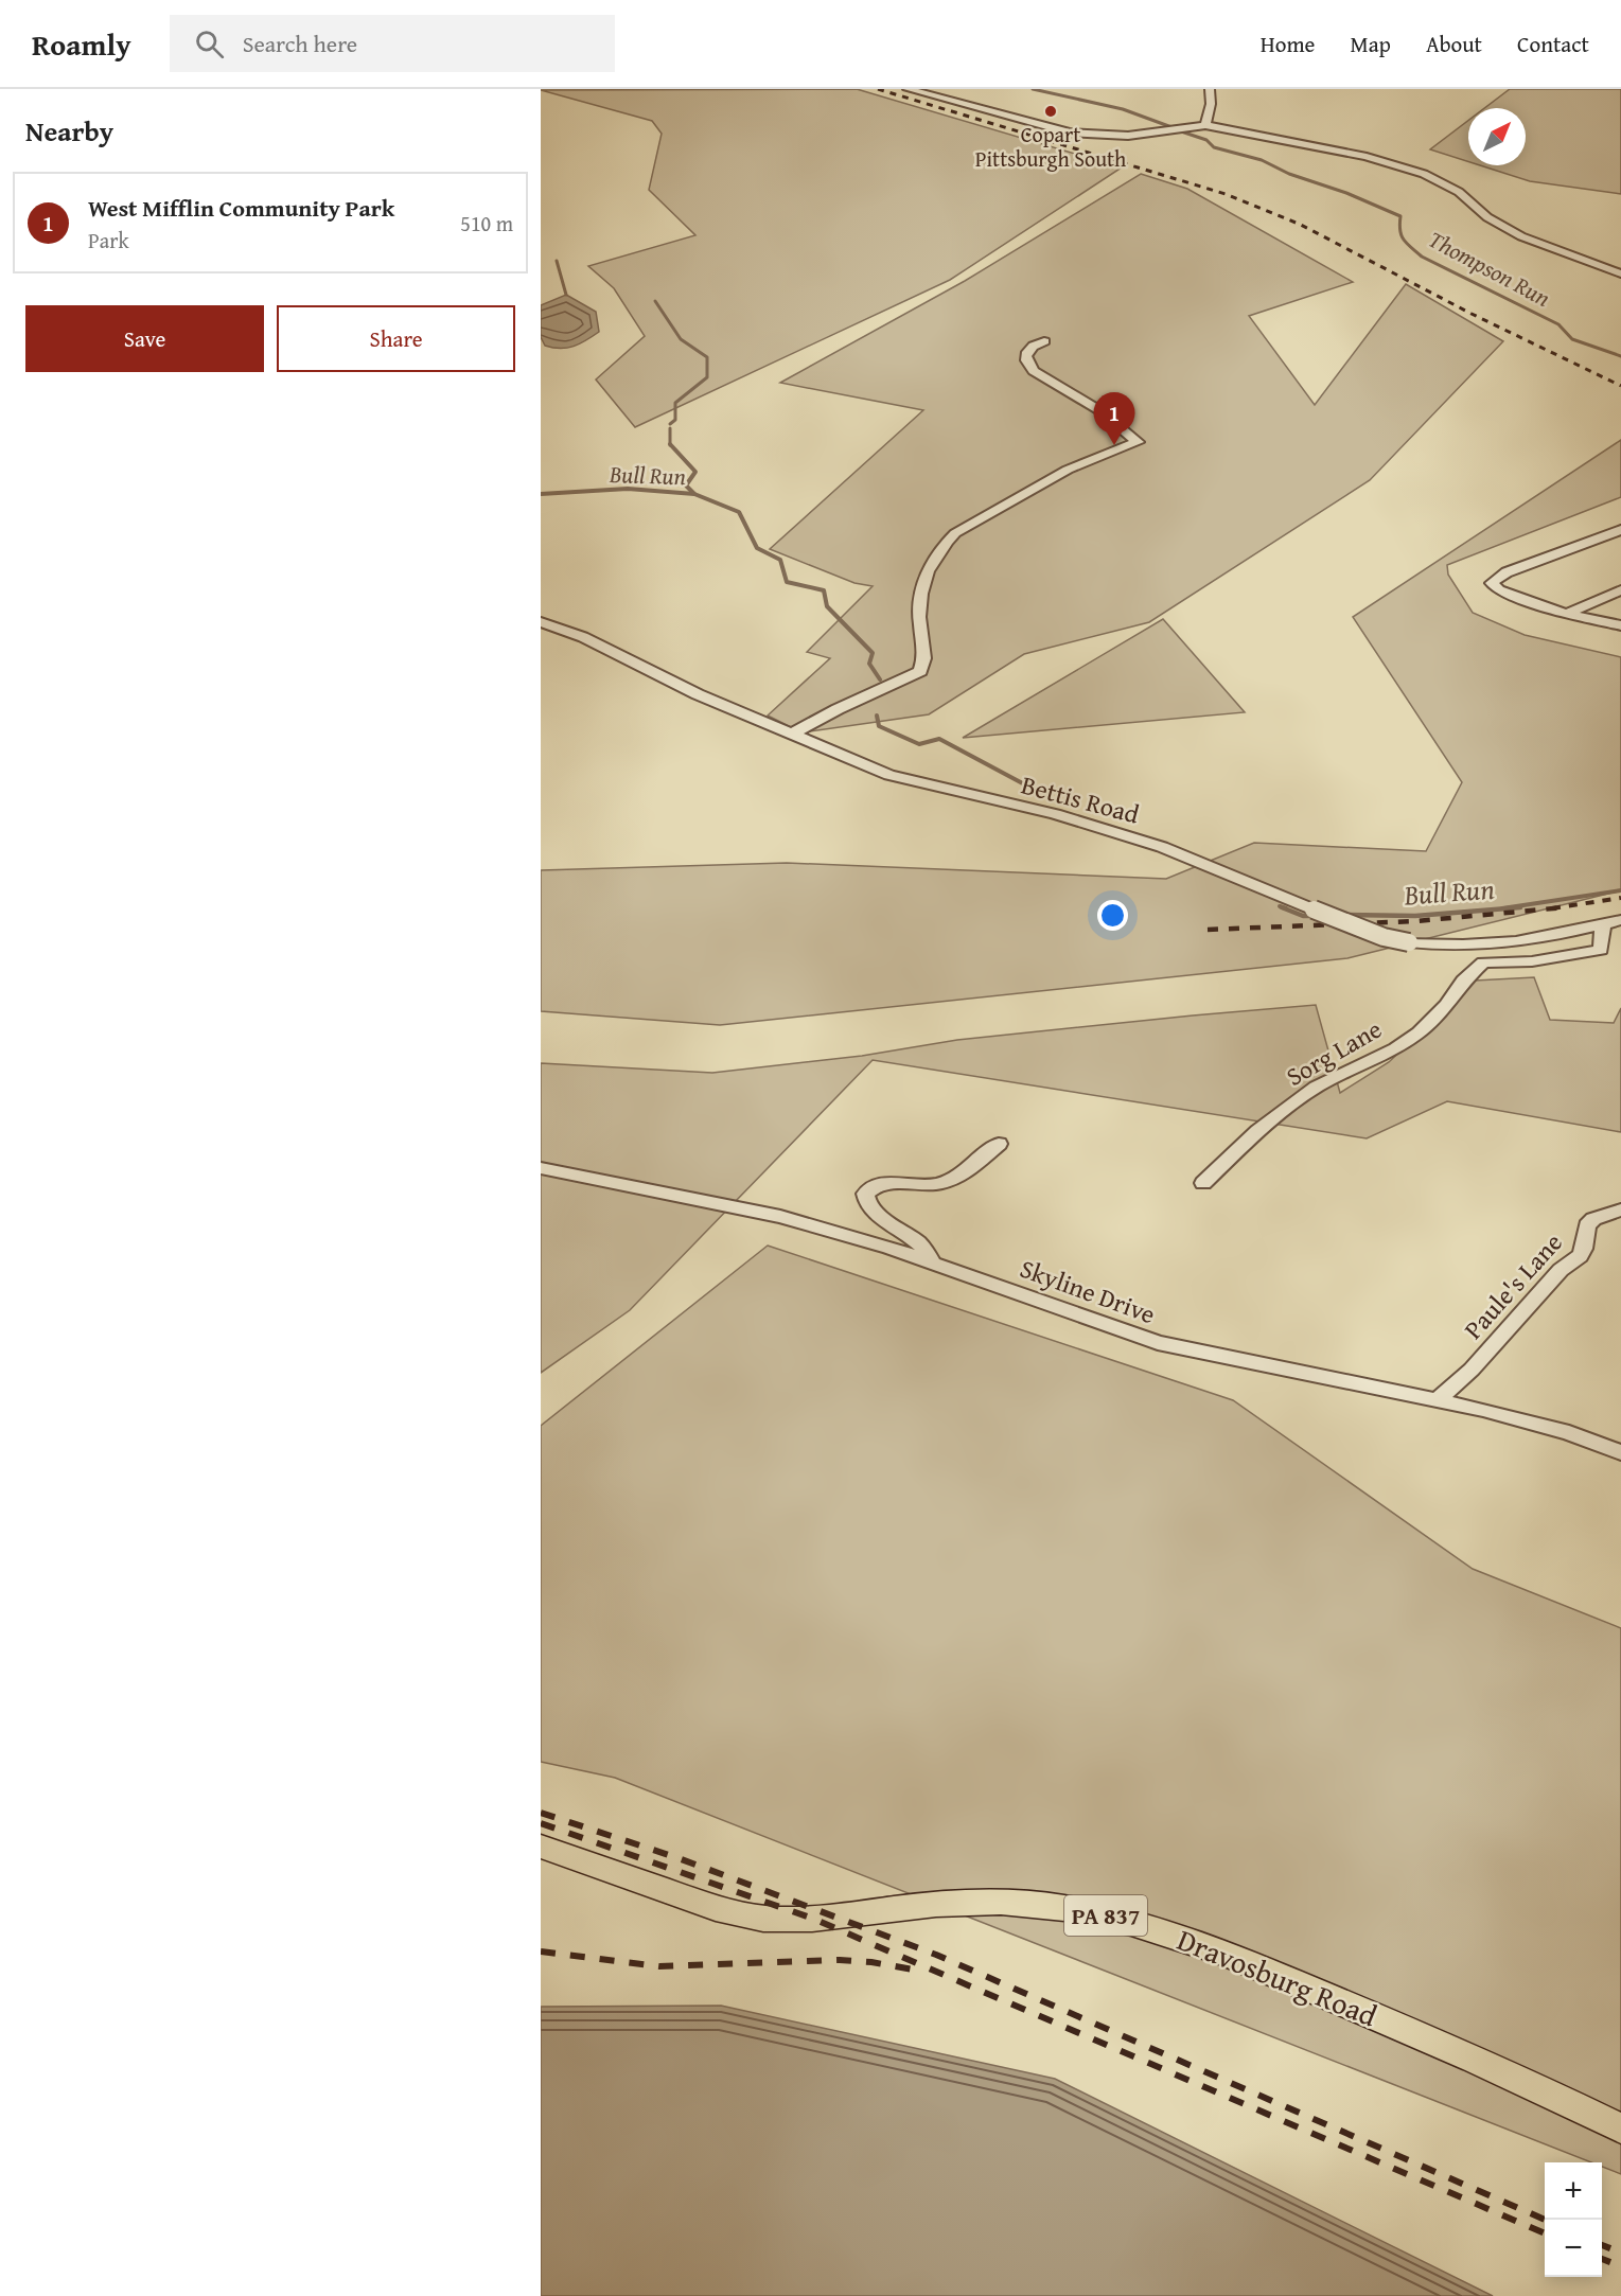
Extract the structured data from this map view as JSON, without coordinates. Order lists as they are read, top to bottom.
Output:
{
  "streets": {
    "main road": ["PA 837", "Dravosburg Road"],
    "street": [
      "Bettis Road",
      "Sorg Lane",
      "Paule's Lane",
      "Skyline Drive"
    ]
  },
  "crossings": [
    ["Bettis Road", "Sorg Lane"],
    ["Paule's Lane", "Skyline Drive"]
  ],
  "water": ["Thompson Run", "Bull Run"],
  "places": ["Copart Pittsburgh South"],
  "north": "top right",
  "page": {
    "header": "Roamly",
    "search": "Search here",
    "nav": [
      "Home",
      "Map",
      "About",
      "Contact"
    ],
    "heading": "Nearby",
    "list": [
      {
        "mark": "1",
        "name": "West Mifflin Community Park",
        "note": "Park",
        "value": "510 m"
      }
    ],
    "buttons": ["Save", "Share"],
    "pins": "1",
    "map_buttons": ["+", "−"]
  }
}
